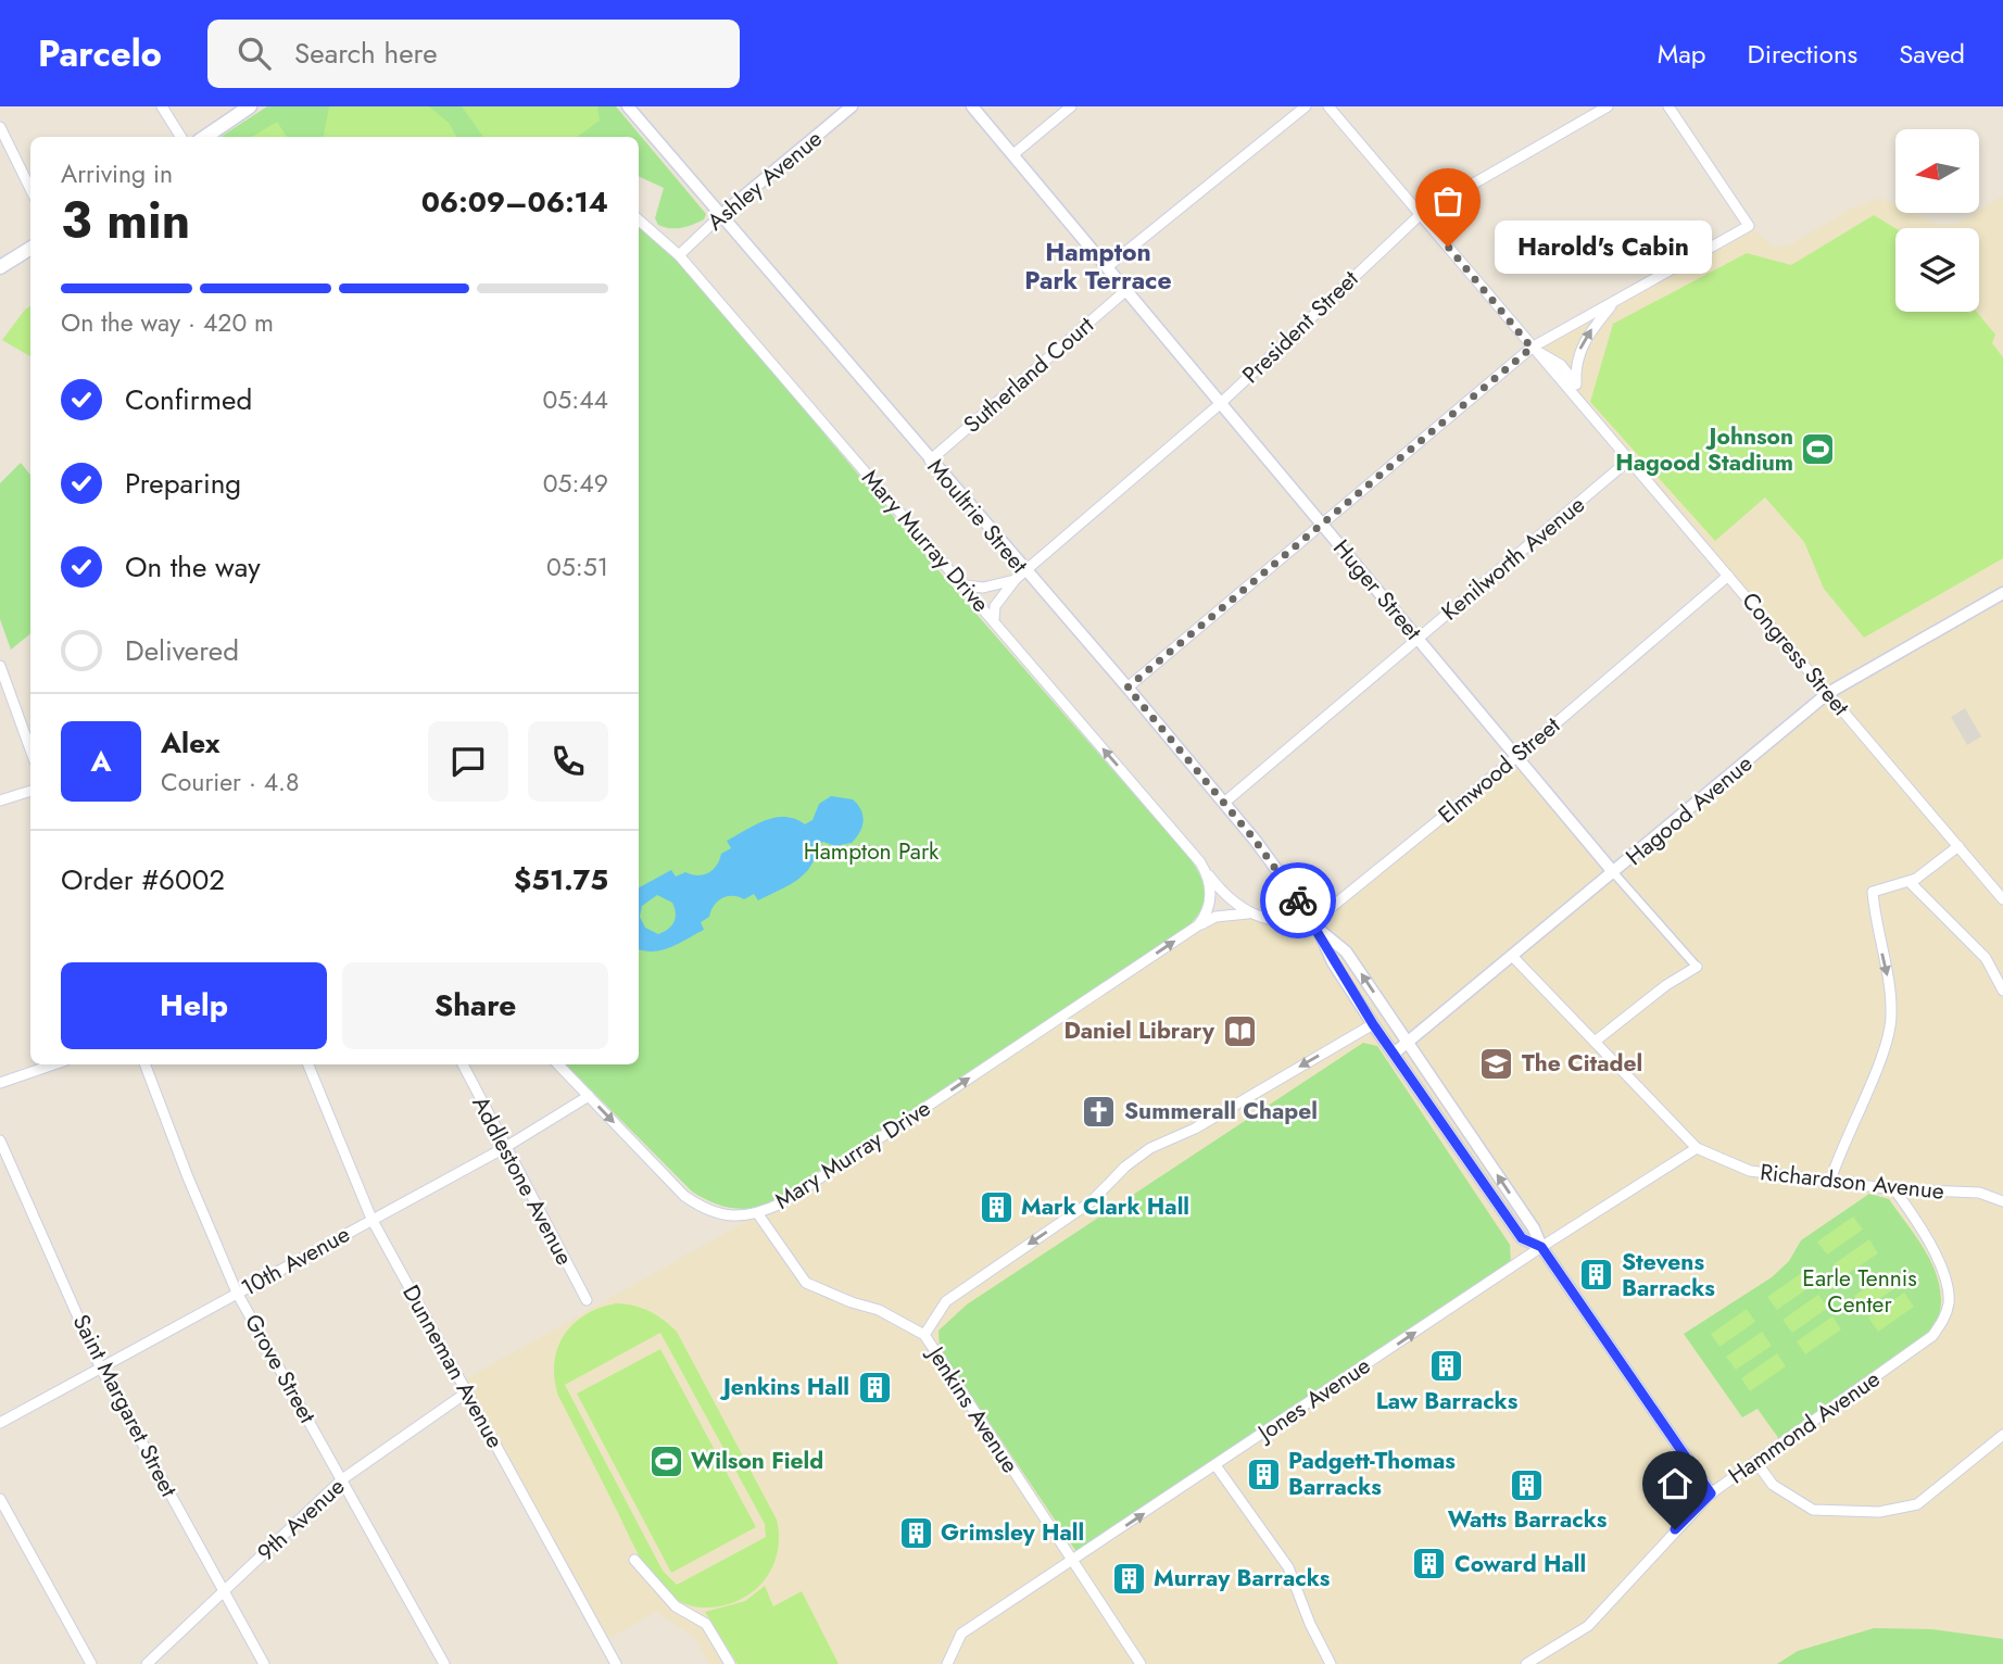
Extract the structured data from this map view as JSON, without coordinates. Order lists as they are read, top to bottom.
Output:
{
  "streets": {
    "street": [
      "Ashley Avenue",
      "President Street",
      "Sutherland Court",
      "Moultrie Street",
      "Mary Murray Drive",
      "Kenilworth Avenue",
      "Huger Street",
      "Congress Street",
      "Elmwood Street",
      "Hagood Avenue",
      "Addlestone Avenue",
      "Richardson Avenue",
      "10th Avenue",
      "Dunneman Avenue",
      "Grove Street",
      "Jones Avenue",
      "Saint Margaret Street",
      "Jenkins Avenue",
      "Hammond Avenue",
      "9th Avenue"
    ]
  },
  "crossings": [
    ["Ashley Avenue", "Moultrie Street"],
    ["Ashley Avenue", "Mary Murray Drive"],
    ["President Street", "Moultrie Street"],
    ["President Street", "Mary Murray Drive"],
    ["President Street", "Huger Street"],
    ["President Street", "Congress Street"],
    ["Sutherland Court", "Moultrie Street"],
    ["Sutherland Court", "Huger Street"],
    ["Moultrie Street", "Kenilworth Avenue"],
    ["Moultrie Street", "Elmwood Street"],
    ["Moultrie Street", "Hagood Avenue"],
    ["Moultrie Street", "Jones Avenue"],
    ["Mary Murray Drive", "10th Avenue"],
    ["Mary Murray Drive", "Jenkins Avenue"],
    ["Kenilworth Avenue", "Huger Street"],
    ["Kenilworth Avenue", "Congress Street"],
    ["Huger Street", "Elmwood Street"],
    ["Huger Street", "Hagood Avenue"],
    ["Congress Street", "Elmwood Street"],
    ["Congress Street", "Hagood Avenue"],
    ["Hagood Avenue", "Richardson Avenue"],
    ["Addlestone Avenue", "10th Avenue"],
    ["Richardson Avenue", "Jones Avenue"],
    ["Richardson Avenue", "Hammond Avenue"],
    ["10th Avenue", "Dunneman Avenue"],
    ["10th Avenue", "Grove Street"],
    ["10th Avenue", "Saint Margaret Street"],
    ["Dunneman Avenue", "9th Avenue"],
    ["Grove Street", "9th Avenue"],
    ["Jones Avenue", "Jenkins Avenue"],
    ["Saint Margaret Street", "9th Avenue"]
  ],
  "one_way": ["Jones Avenue"],
  "districts": ["Hampton Park Terrace"],
  "parks": ["Hampton Park", "Earle Tennis Center"],
  "places": {
    "other": ["Harold's Cabin"],
    "sports": ["Johnson Hagood Stadium", "Wilson Field"],
    "library": ["Daniel Library"],
    "school or university": ["The Citadel"],
    "church": ["Summerall Chapel"],
    "building": [
      "Mark Clark Hall",
      "Stevens Barracks",
      "Law Barracks",
      "Jenkins Hall",
      "Padgett-Thomas Barracks",
      "Watts Barracks",
      "Grimsley Hall",
      "Coward Hall",
      "Murray Barracks"
    ]
  },
  "north": "left",
  "page": {
    "header": "Parcelo",
    "search": "Search here",
    "nav": ["Map", "Directions", "Saved"],
    "heading": ["3 min", "Arriving in", "06:09–06:14"],
    "panel": [
      "Alex",
      "Courier · 4.8",
      "Order #6002",
      "$51.75"
    ],
    "bubble": "Harold's Cabin",
    "bar": "On the way · 420 m",
    "list": [
      ["Confirmed", "05:44"],
      ["Preparing", "05:49"],
      ["On the way", "05:51"],
      "Delivered"
    ],
    "round": "A",
    "buttons": ["Help", "Share"]
  }
}
